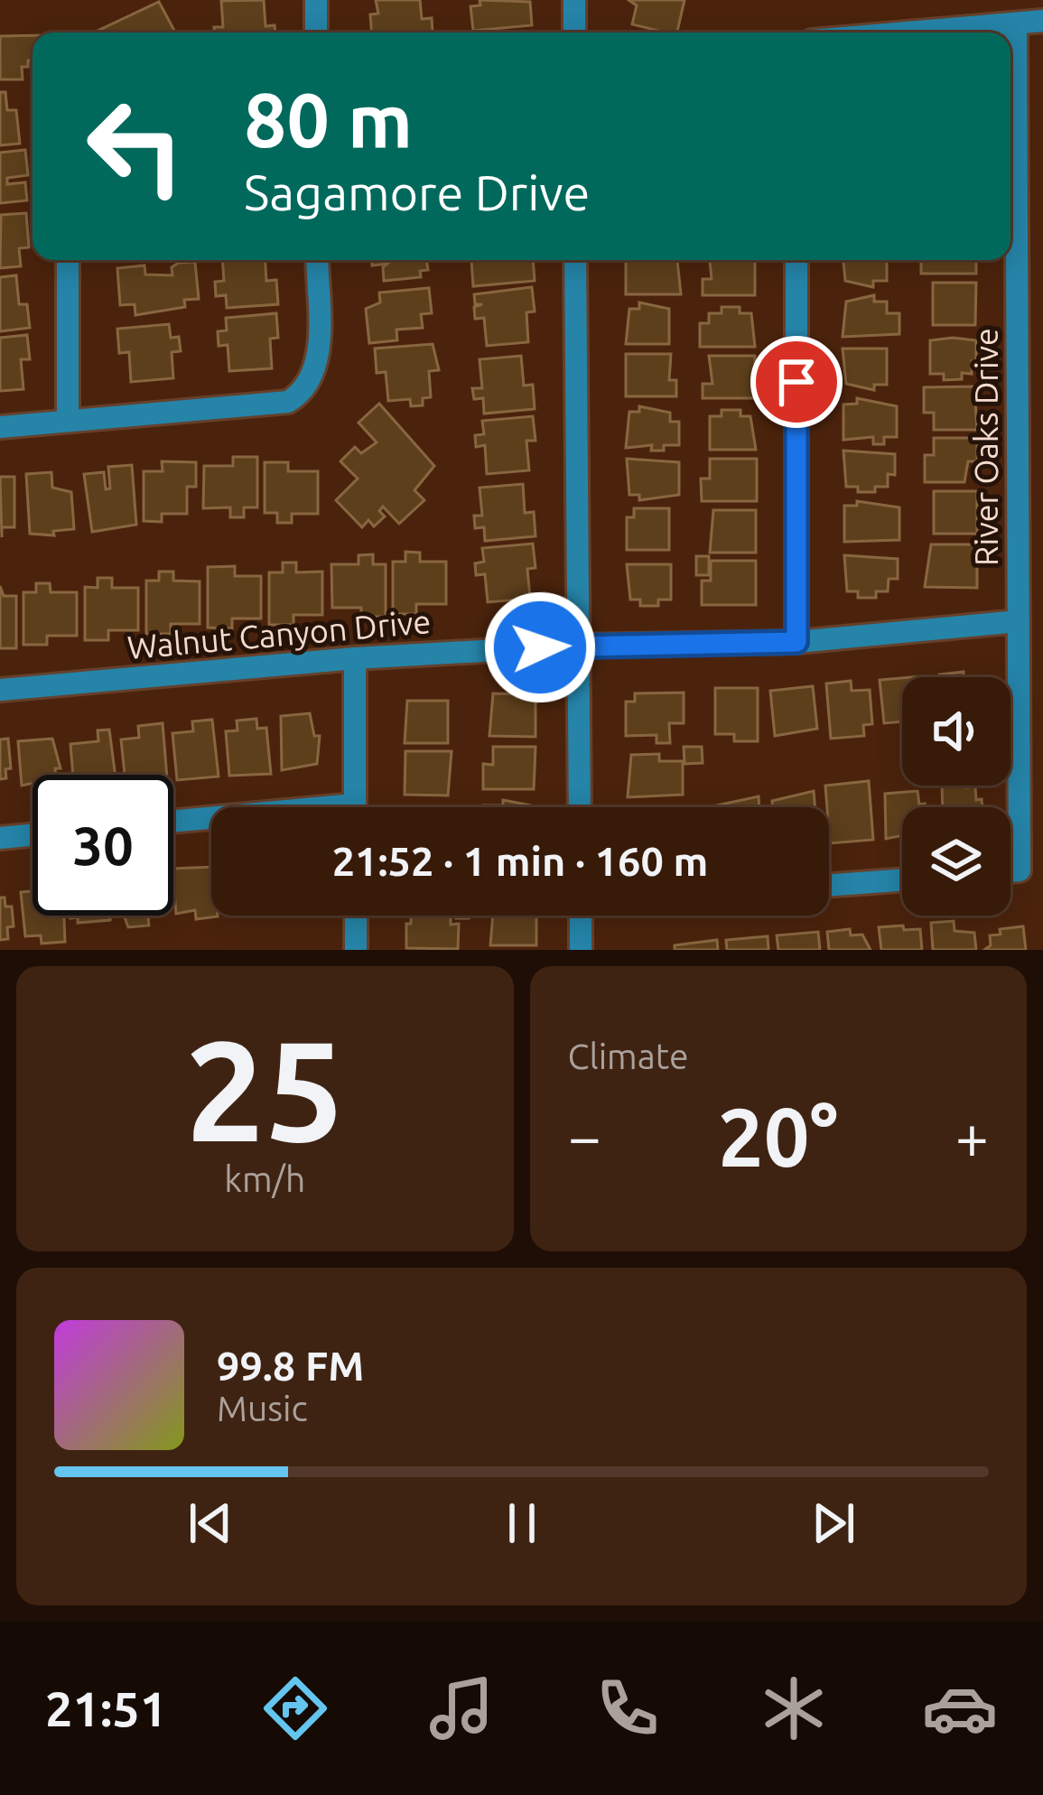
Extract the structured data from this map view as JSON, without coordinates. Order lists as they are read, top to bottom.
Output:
{
  "streets": {
    "street": ["River Oaks Drive", "Walnut Canyon Drive"]
  },
  "crossings": [
    ["River Oaks Drive", "Walnut Canyon Drive"]
  ],
  "page": {
    "turn": ["80 m", "Sagamore Drive"],
    "limit": "30",
    "trip": "21:52 · 1 min · 160 m",
    "tile": [
      ["25", "km/h"],
      "Climate"
    ],
    "heat": ["−", "20°", "+"],
    "song": ["99.8 FM", "Music"],
    "tabs": "21:51"
  }
}
